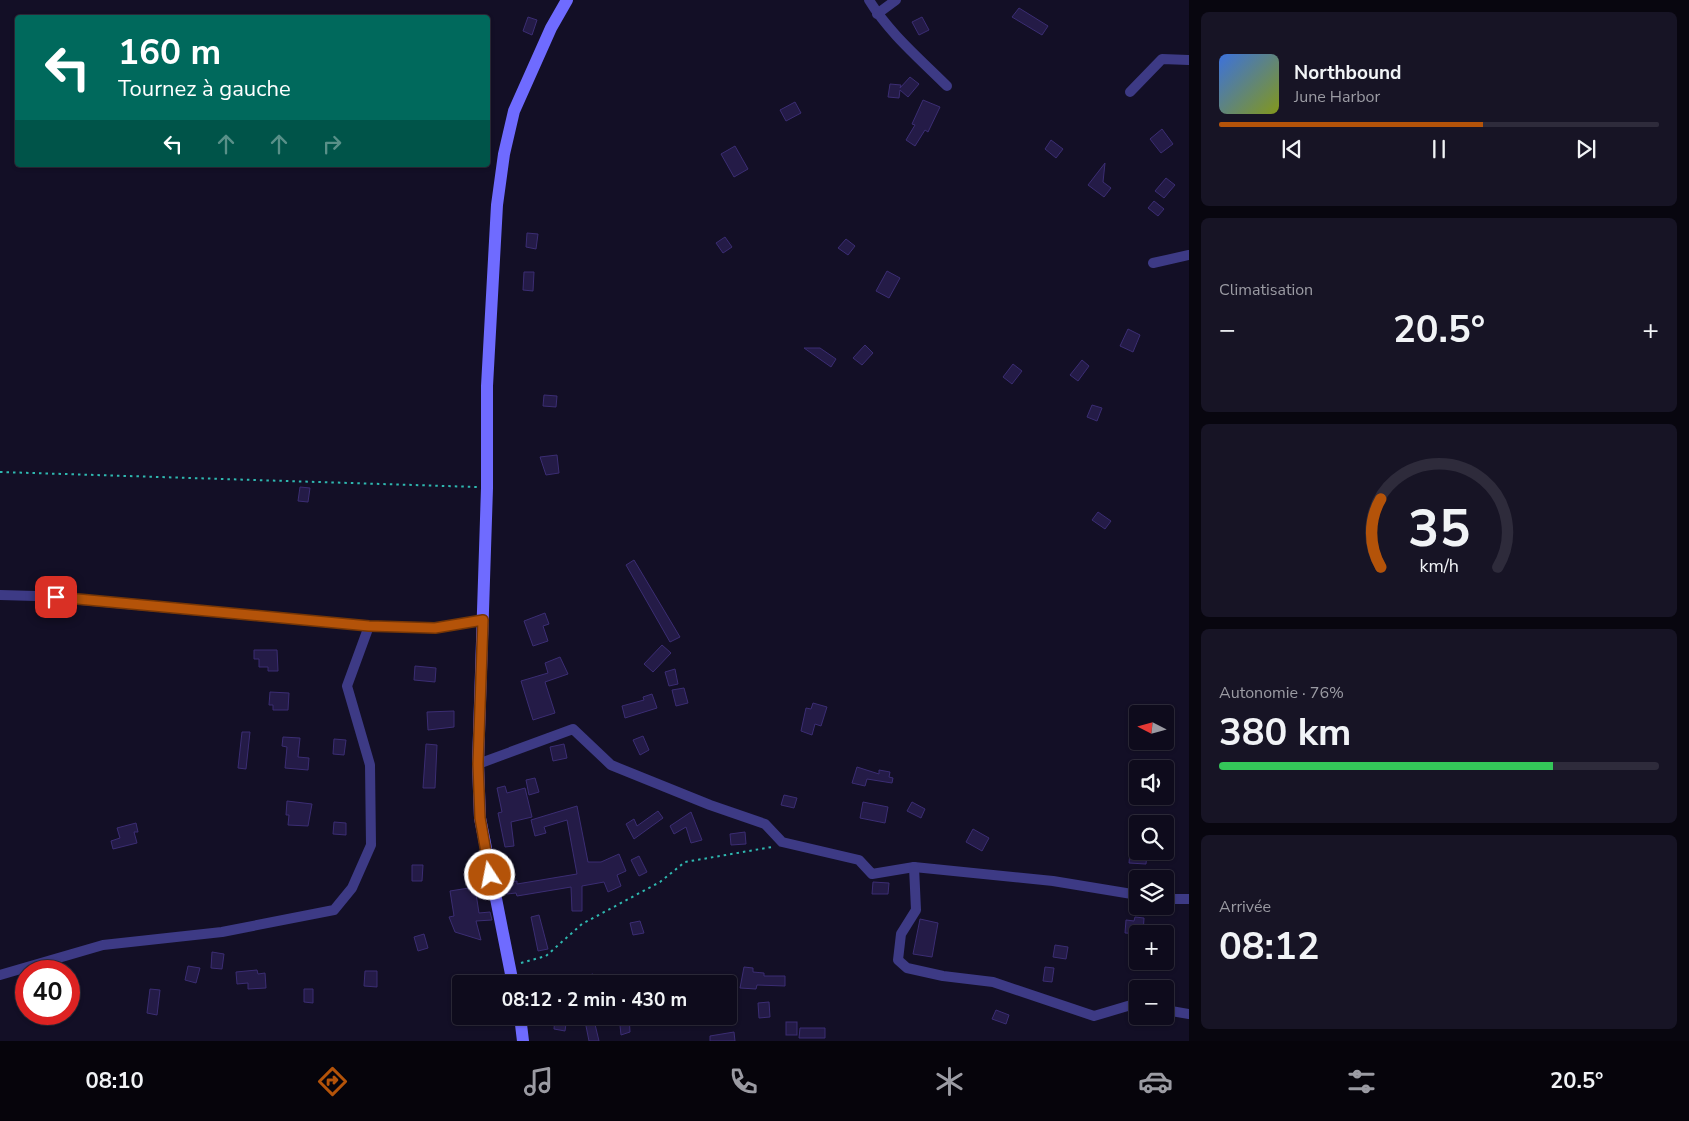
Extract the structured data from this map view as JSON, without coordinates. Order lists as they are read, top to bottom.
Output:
{
  "north": "left",
  "page": {
    "turn": ["160 m", "Tournez à gauche"],
    "song": ["Northbound", "June Harbor"],
    "tile": [
      "Climatisation",
      ["Autonomie · 76%", "380 km"],
      ["Arrivée", "08:12"]
    ],
    "heat": ["−", "20.5°", "+"],
    "map_buttons": ["+", "−"],
    "limit": "40",
    "trip": "08:12 · 2 min · 430 m",
    "tabs": ["08:10", "20.5°"],
    "gauge": ["35", "km/h"]
  }
}
